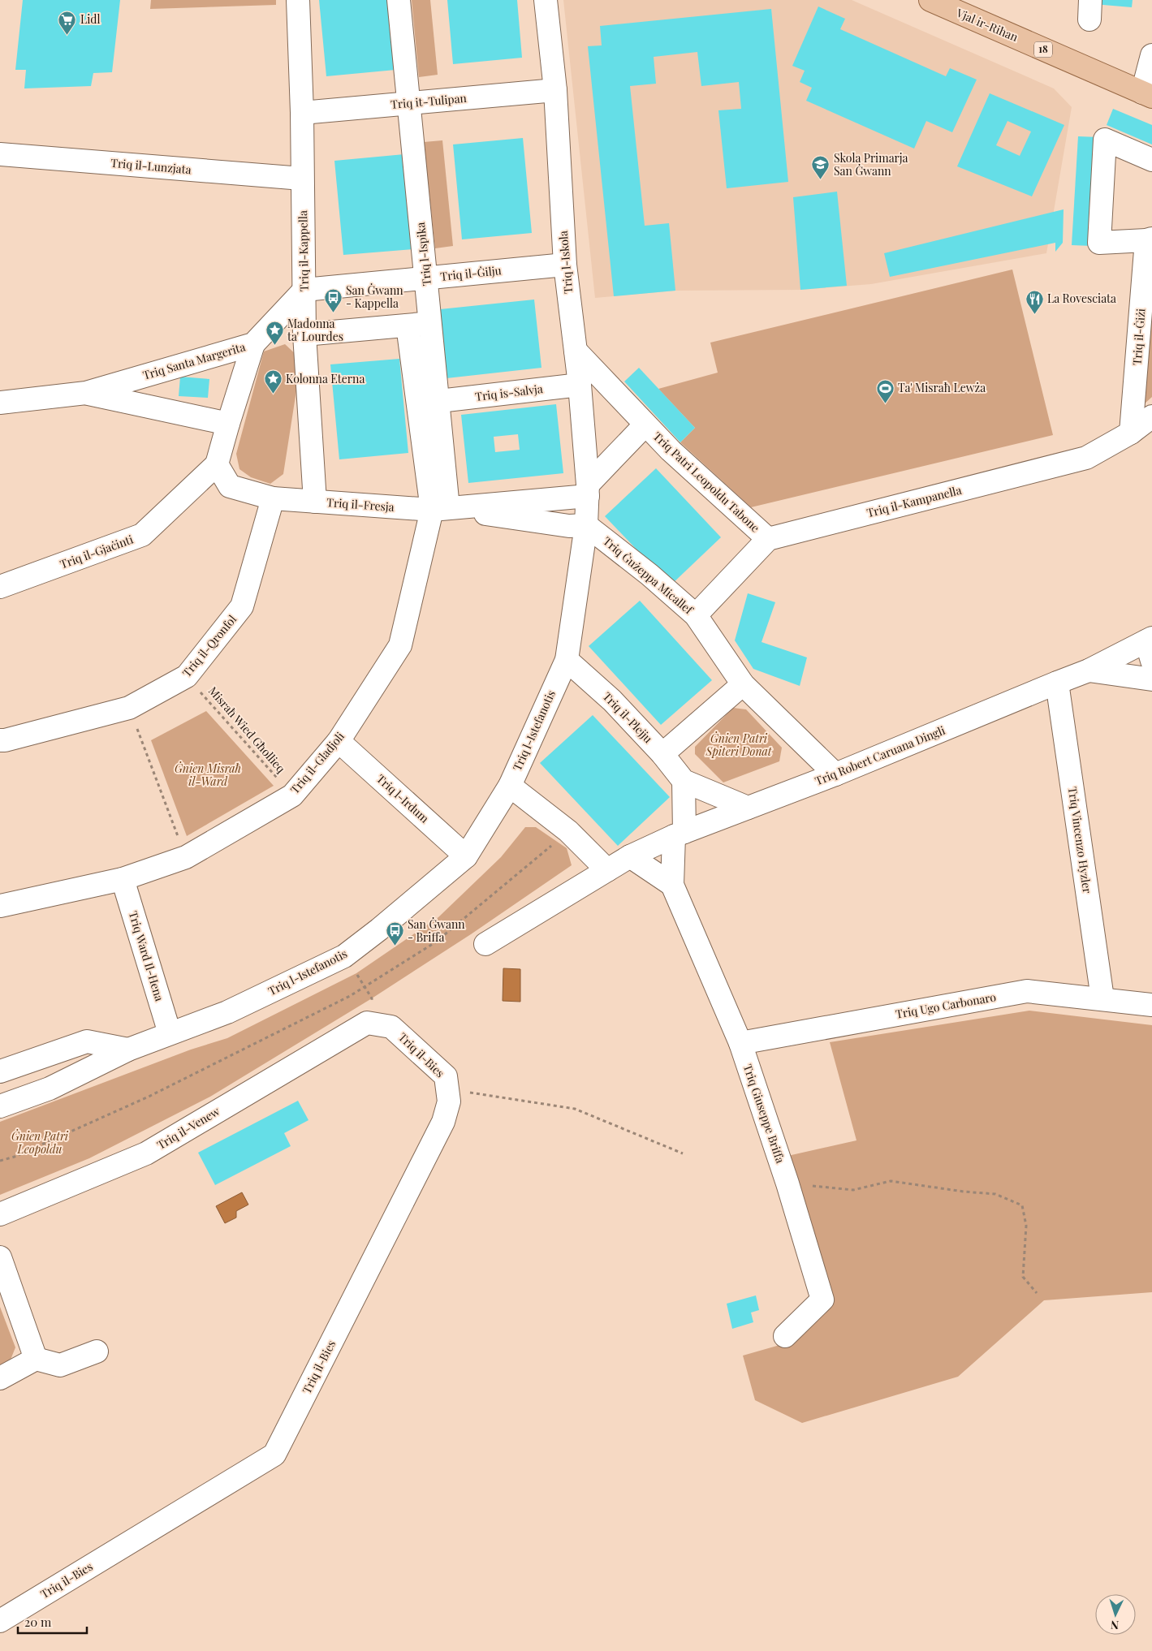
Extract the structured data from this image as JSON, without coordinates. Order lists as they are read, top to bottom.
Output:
{
  "streets": {
    "main road": ["Vjal ir-Riħan", "18"],
    "street": [
      "Triq it-Tulipan",
      "Triq il-Lunzjata",
      "Triq il-Kappella",
      "Triq l-Ispika",
      "Triq l-Iskola",
      "Triq il-Ġilju",
      "Triq il-Ġiżi",
      "Triq Santa Margerita",
      "Triq is-Salvja",
      "Triq Patri Leopoldu Tabone",
      "Triq il-Kampanella",
      "Triq il-Fresja",
      "Triq il-Gjaċinti",
      "Triq Ġużeppa Micallef",
      "Triq il-Qronfol",
      "Triq il-Plejju",
      "Triq l-Istefanotis",
      "Triq Robert Caruana Dingli",
      "Triq il-Gladjoli",
      "Triq l-Irdum",
      "Triq Vincenzo Hyzler",
      "Triq Ward Il-Hena",
      "Triq Ugo Carbonaro",
      "Triq il-Bies",
      "Triq Giuseppe Briffa",
      "Triq il-Venew"
    ],
    "path": ["Misraħ Wied Għollieq"]
  },
  "crossings": [
    ["Triq it-Tulipan", "Triq il-Kappella"],
    ["Triq it-Tulipan", "Triq l-Ispika"],
    ["Triq it-Tulipan", "Triq l-Iskola"],
    ["Triq il-Lunzjata", "Triq il-Kappella"],
    ["Triq il-Kappella", "Triq il-Ġilju"],
    ["Triq il-Kappella", "Triq Santa Margerita"],
    ["Triq il-Kappella", "Triq il-Fresja"],
    ["Triq l-Ispika", "Triq il-Ġilju"],
    ["Triq l-Ispika", "Triq is-Salvja"],
    ["Triq l-Ispika", "Triq il-Fresja"],
    ["Triq l-Ispika", "Triq il-Gladjoli"],
    ["Triq l-Iskola", "Triq il-Ġilju"],
    ["Triq l-Iskola", "Triq is-Salvja"],
    ["Triq l-Iskola", "Triq Patri Leopoldu Tabone"],
    ["Triq l-Iskola", "Triq il-Fresja"],
    ["Triq l-Iskola", "Triq Ġużeppa Micallef"],
    ["Triq l-Iskola", "Triq l-Istefanotis"],
    ["Triq il-Ġilju", "Triq Santa Margerita"],
    ["Triq il-Ġiżi", "Triq il-Kampanella"],
    ["Triq Patri Leopoldu Tabone", "Triq il-Kampanella"],
    ["Triq il-Fresja", "Triq Ġużeppa Micallef"],
    ["Triq il-Fresja", "Triq il-Qronfol"],
    ["Triq il-Fresja", "Triq l-Istefanotis"],
    ["Triq il-Fresja", "Triq il-Gladjoli"],
    ["Triq Ġużeppa Micallef", "Triq l-Istefanotis"],
    ["Triq Ġużeppa Micallef", "Triq Robert Caruana Dingli"],
    ["Triq il-Qronfol", "Misraħ Wied Għollieq"],
    ["Triq il-Plejju", "Triq l-Istefanotis"],
    ["Triq il-Plejju", "Triq Robert Caruana Dingli"],
    ["Misraħ Wied Għollieq", "Triq il-Gladjoli"],
    ["Triq l-Istefanotis", "Triq l-Irdum"],
    ["Triq l-Istefanotis", "Triq Ward Il-Hena"],
    ["Triq Robert Caruana Dingli", "Triq Vincenzo Hyzler"],
    ["Triq Robert Caruana Dingli", "Triq Giuseppe Briffa"],
    ["Triq il-Gladjoli", "Triq l-Irdum"],
    ["Triq il-Gladjoli", "Triq Ward Il-Hena"],
    ["Triq Vincenzo Hyzler", "Triq Ugo Carbonaro"],
    ["Triq Ugo Carbonaro", "Triq Giuseppe Briffa"],
    ["Triq il-Bies", "Triq il-Venew"]
  ],
  "parks": ["Ġnien Patri Spiteri Donat", "Ġnien Misraħ il-Ward", "Ġnien Patri Leopoldu"],
  "places": {
    "supermarket": ["Lidl"],
    "school or university": ["Skola Primarja San Ġwann"],
    "bus stop": ["San Ġwann - Kappella", "San Ġwann - Briffa"],
    "restaurant": ["La Rovesciata"],
    "place": ["Madonna ta' Lourdes", "Kolonna Eterna"],
    "sports": ["Ta' Misraħ Lewża"]
  },
  "scale_bar": "20 m",
  "north": "bottom"
}
